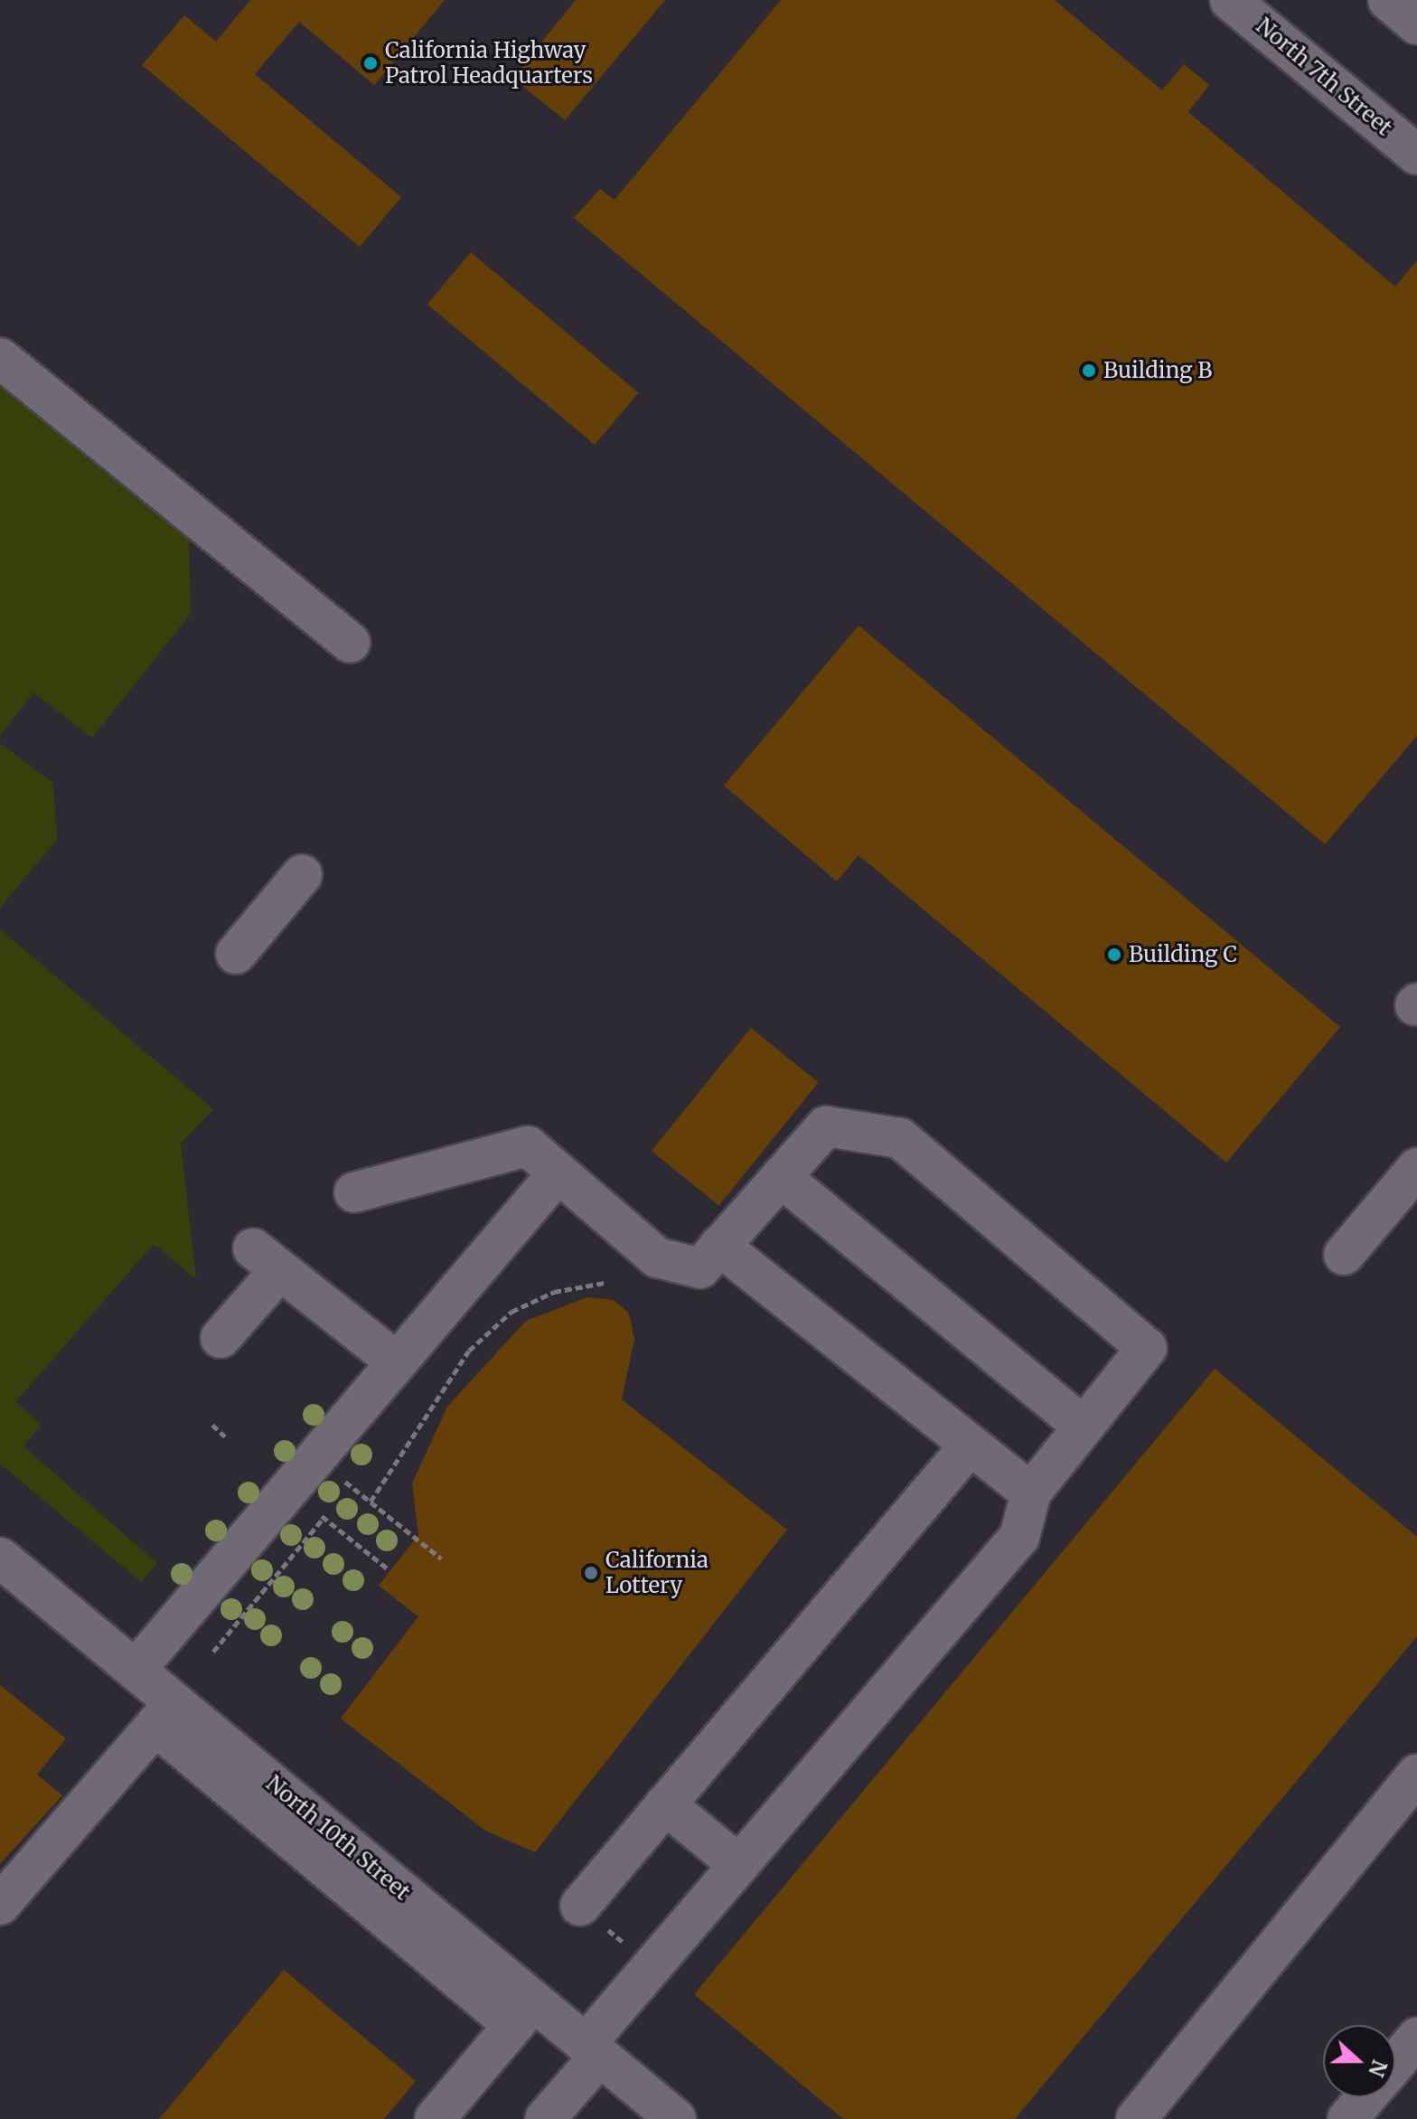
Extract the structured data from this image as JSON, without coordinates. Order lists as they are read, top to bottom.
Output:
{
  "streets": {
    "street": ["North 7th Street", "North 10th Street"]
  },
  "places": [
    "California Highway Patrol Headquarters",
    "Building B",
    "Building C",
    "California Lottery"
  ],
  "north": "right"
}
